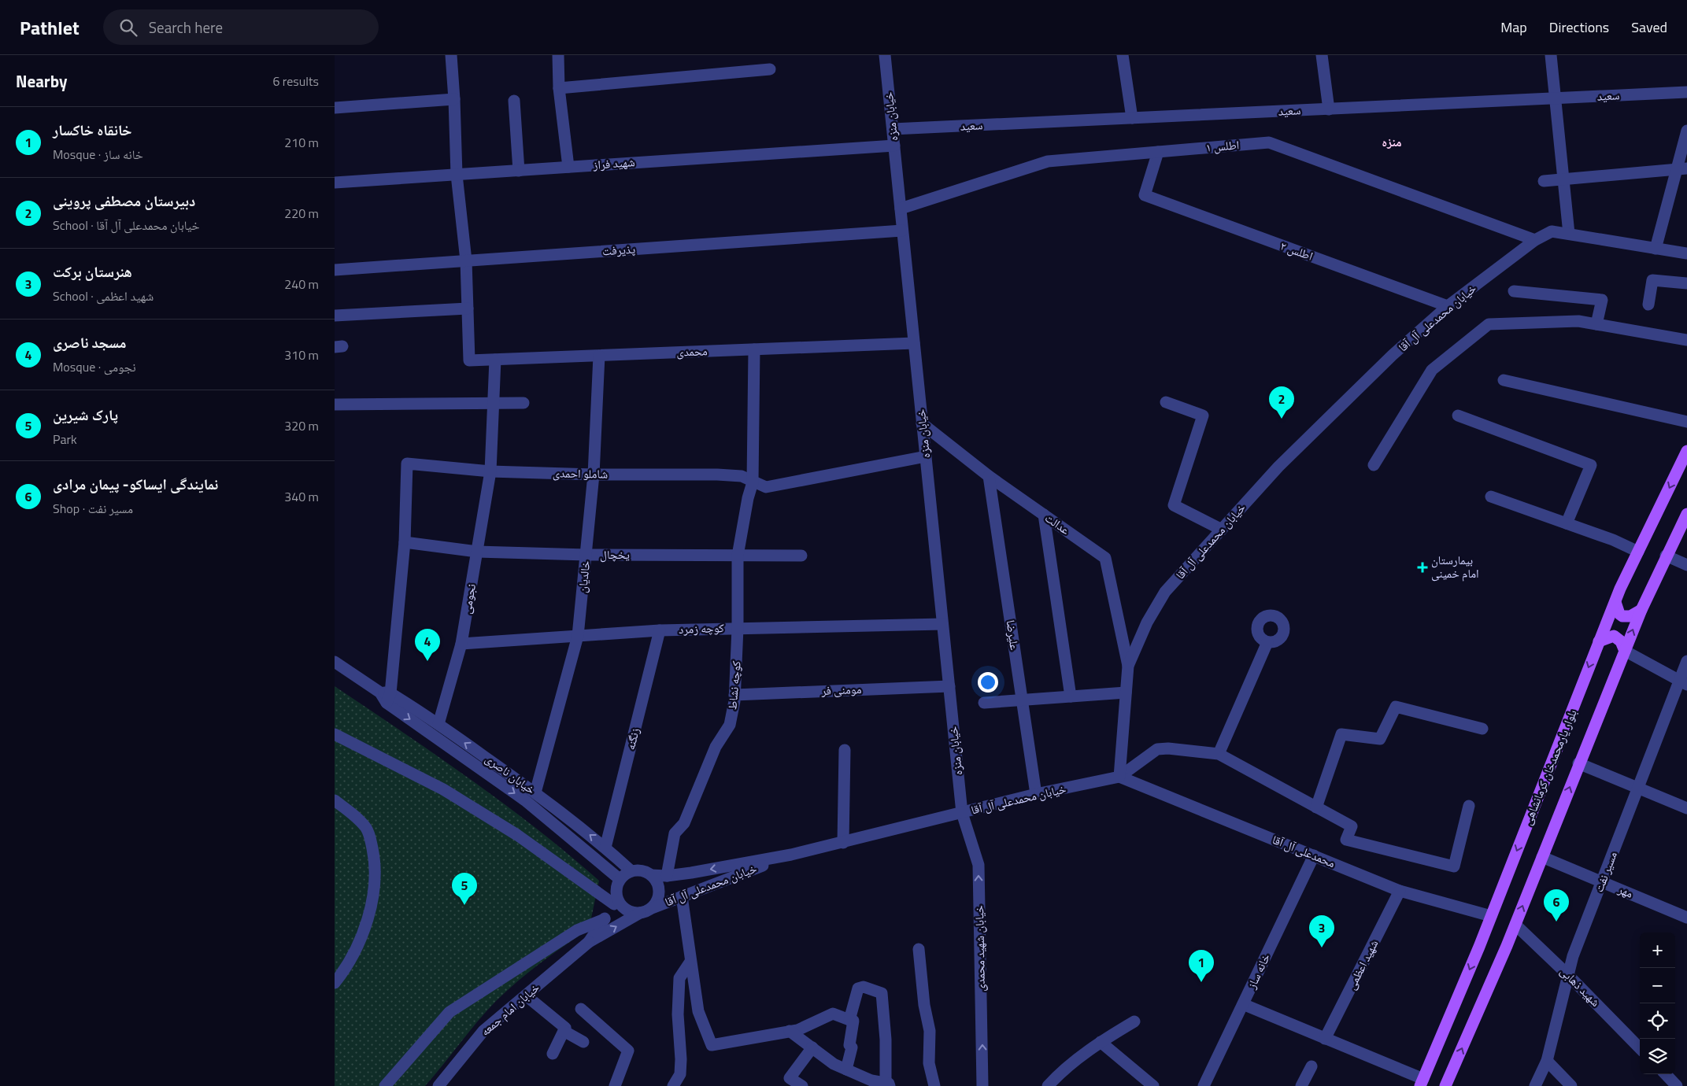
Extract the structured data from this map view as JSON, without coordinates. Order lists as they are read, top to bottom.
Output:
{
  "streets": {
    "main road": ["بلوار یارمحمدخان کرمانشاهی"],
    "street": [
      "سعید",
      "خیابان منزه",
      "اطلس ۱",
      "شهید فراز",
      "پذیرفت",
      "اطلس ۲",
      "خیابان محمدعلی آل آقا",
      "محمدی",
      "شاملو احمدی",
      "عدالت",
      "یخچال",
      "خالدیان",
      "نجومی",
      "کوچه زمرد",
      "علیرضا",
      "کوچه نشاط",
      "مومنی فر",
      "زنگنه",
      "خیابان ناصری",
      "محمدعلی آل آقا",
      "مسیر نفت",
      "مهر",
      "خیابان شهید محمدی",
      "شهید اعظمی",
      "خانه ساز",
      "شهید ذهابی",
      "خیابان امام جمعه"
    ]
  },
  "crossings": [
    ["سعید", "خیابان منزه"],
    ["خیابان منزه", "اطلس ۱"],
    ["خیابان منزه", "شهید فراز"],
    ["خیابان منزه", "پذیرفت"],
    ["خیابان منزه", "خیابان محمدعلی آل آقا"],
    ["خیابان منزه", "محمدی"],
    ["خیابان منزه", "شاملو احمدی"],
    ["خیابان منزه", "عدالت"],
    ["خیابان منزه", "کوچه زمرد"],
    ["خیابان منزه", "مومنی فر"],
    ["خیابان منزه", "خیابان شهید محمدی"],
    ["اطلس ۱", "اطلس ۲"],
    ["اطلس ۱", "خیابان محمدعلی آل آقا"],
    ["اطلس ۲", "خیابان محمدعلی آل آقا"],
    ["خیابان محمدعلی آل آقا", "عدالت"],
    ["خیابان محمدعلی آل آقا", "علیرضا"],
    ["خیابان محمدعلی آل آقا", "کوچه نشاط"],
    ["خیابان محمدعلی آل آقا", "خیابان ناصری"],
    ["خیابان محمدعلی آل آقا", "محمدعلی آل آقا"],
    ["خیابان محمدعلی آل آقا", "خیابان شهید محمدی"],
    ["خیابان محمدعلی آل آقا", "خیابان امام جمعه"],
    ["محمدی", "خالدیان"],
    ["محمدی", "نجومی"],
    ["محمدی", "کوچه نشاط"],
    ["شاملو احمدی", "یخچال"],
    ["شاملو احمدی", "خالدیان"],
    ["شاملو احمدی", "نجومی"],
    ["شاملو احمدی", "کوچه نشاط"],
    ["عدالت", "علیرضا"],
    ["یخچال", "خالدیان"],
    ["یخچال", "نجومی"],
    ["یخچال", "کوچه نشاط"],
    ["خالدیان", "کوچه زمرد"],
    ["خالدیان", "خیابان ناصری"],
    ["نجومی", "کوچه زمرد"],
    ["نجومی", "خیابان ناصری"],
    ["کوچه زمرد", "کوچه نشاط"],
    ["کوچه زمرد", "زنگنه"],
    ["کوچه نشاط", "مومنی فر"],
    ["زنگنه", "خیابان ناصری"],
    ["بلوار یارمحمدخان کرمانشاهی", "محمدعلی آل آقا"],
    ["خیابان ناصری", "خیابان امام جمعه"],
    ["محمدعلی آل آقا", "شهید اعظمی"],
    ["محمدعلی آل آقا", "خانه ساز"],
    ["مسیر نفت", "مهر"],
    ["مسیر نفت", "شهید ذهابی"]
  ],
  "districts": ["منزه"],
  "places": {
    "health": ["بیمارستان امام خمینی"]
  },
  "page": {
    "header": "Pathlet",
    "search": "Search here",
    "nav": ["Map", "Directions", "Saved"],
    "heading": ["Nearby", "6 results"],
    "list": [
      {
        "mark": "1",
        "name": "خانقاه خاکسار",
        "note": "Mosque · خانه ساز",
        "value": "210 m"
      },
      {
        "mark": "2",
        "name": "دبیرستان مصطفی پروینی",
        "note": "School · خیابان محمدعلی آل آقا",
        "value": "220 m"
      },
      {
        "mark": "3",
        "name": "هنرستان برکت",
        "note": "School · شهید اعظمی",
        "value": "240 m"
      },
      {
        "mark": "4",
        "name": "مسجد ناصری",
        "note": "Mosque · نجومی",
        "value": "310 m"
      },
      {
        "mark": "5",
        "name": "پارک شیرین",
        "note": "Park",
        "value": "320 m"
      },
      {
        "mark": "6",
        "name": "نمایندگی ایساکو- پیمان مرادی",
        "note": "Shop · مسیر نفت",
        "value": "340 m"
      }
    ],
    "pins": [
      "2",
      "4",
      "5",
      "6",
      "3",
      "1"
    ],
    "map_buttons": ["+", "−"]
  }
}
